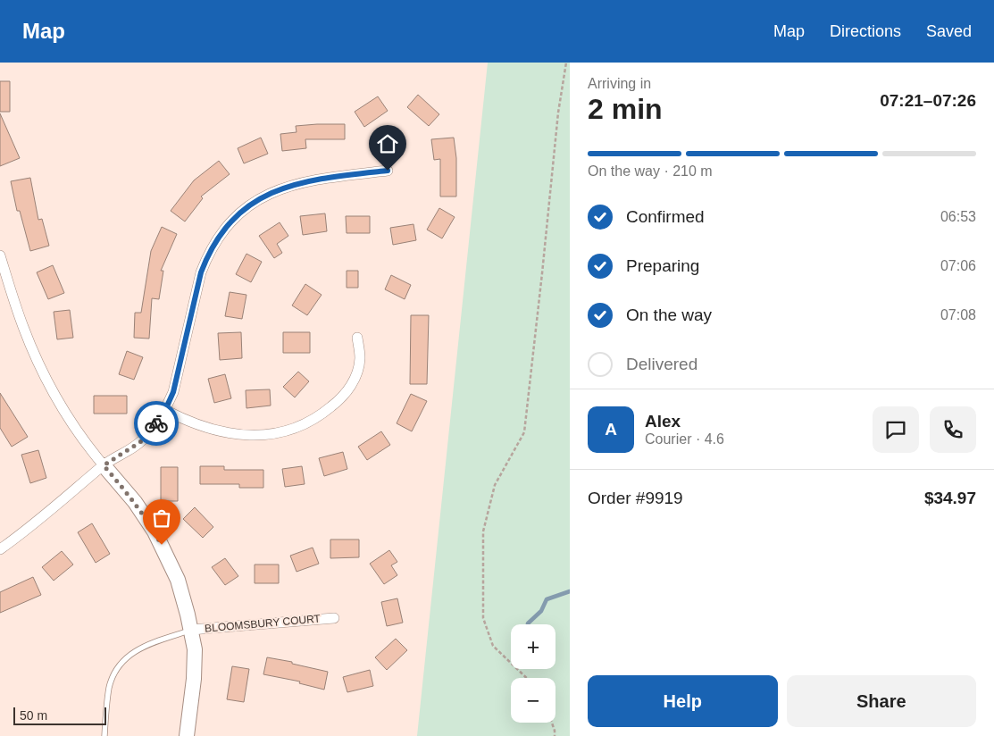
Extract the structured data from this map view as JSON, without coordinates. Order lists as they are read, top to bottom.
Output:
{
  "streets": {
    "street": ["BLOOMSBURY COURT"]
  },
  "scale_bar": "50 m",
  "page": {
    "header": "Map",
    "nav": ["Map", "Directions", "Saved"],
    "heading": ["2 min", "Arriving in", "07:21–07:26"],
    "panel": [
      "Alex",
      "Courier · 4.6",
      "Order #9919",
      "$34.97"
    ],
    "bar": "On the way · 210 m",
    "list": [
      ["Confirmed", "06:53"],
      ["Preparing", "07:06"],
      ["On the way", "07:08"],
      "Delivered"
    ],
    "round": "A",
    "map_buttons": ["+", "−"],
    "buttons": ["Help", "Share"],
    "scale": "50 m"
  }
}
